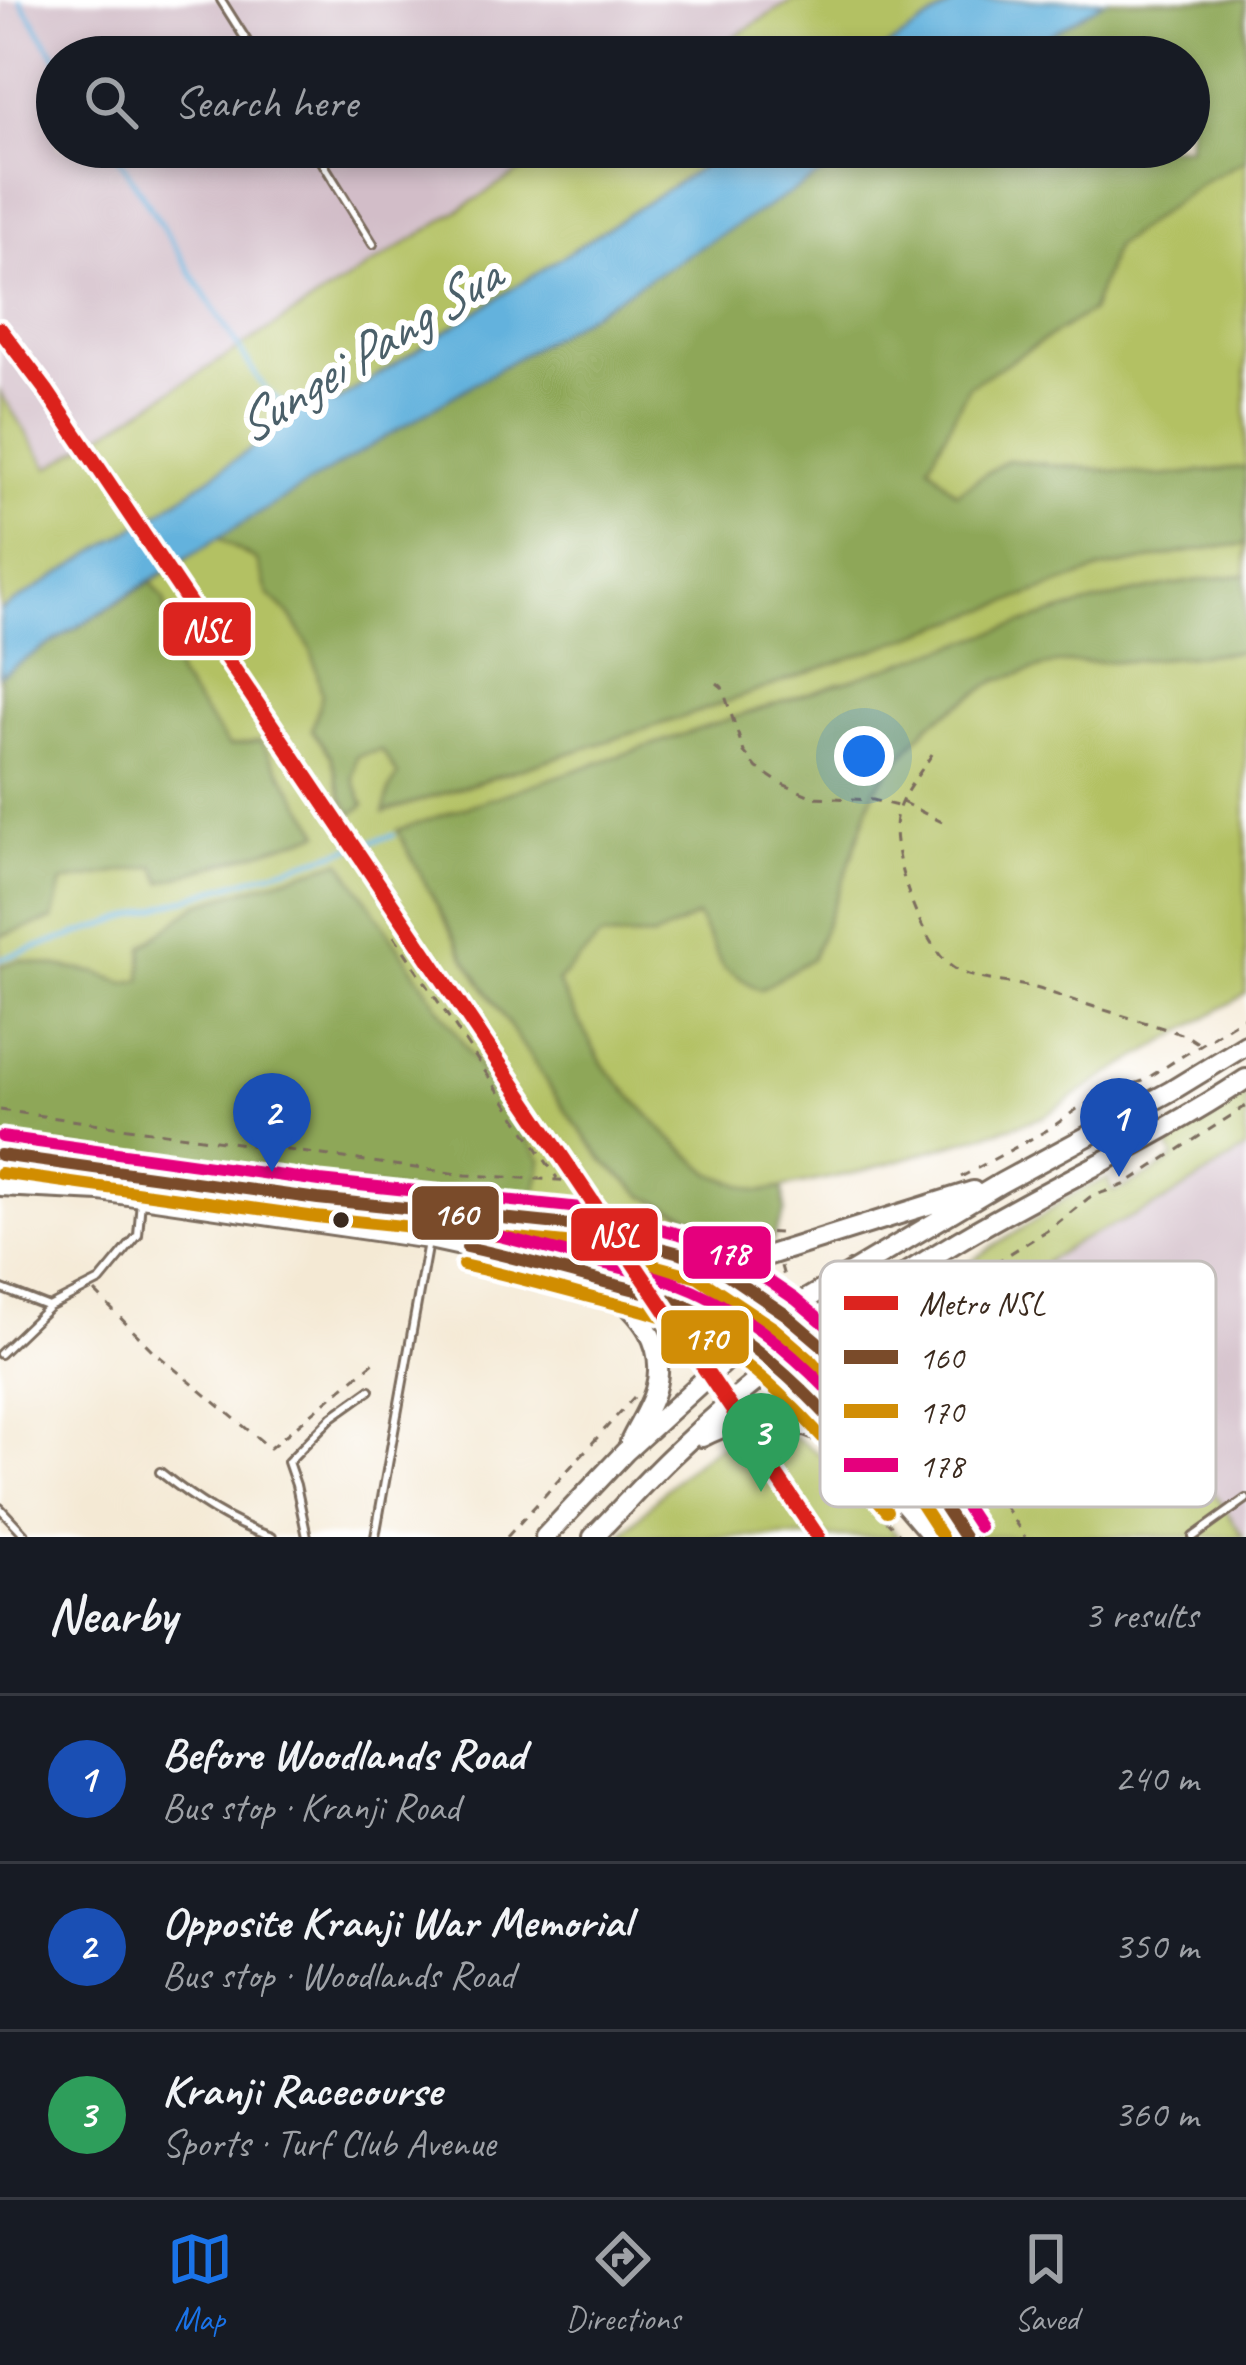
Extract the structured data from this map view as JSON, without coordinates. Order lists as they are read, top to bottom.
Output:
{
  "water": ["Sungei Pang Sua"],
  "lines": [
    "metro line NSL",
    "transit line 178",
    "transit line 160",
    "transit line 170"
  ],
  "legend": [
    "Metro NSL",
    "160",
    "170",
    "178"
  ],
  "page": {
    "search": "Search here",
    "pins": ["2", "1", "3"],
    "heading": ["Nearby", "3 results"],
    "list": [
      {
        "mark": "1",
        "name": "Before Woodlands Road",
        "note": "Bus stop · Kranji Road",
        "value": "240 m"
      },
      {
        "mark": "2",
        "name": "Opposite Kranji War Memorial",
        "note": "Bus stop · Woodlands Road",
        "value": "350 m"
      },
      {
        "mark": "3",
        "name": "Kranji Racecourse",
        "note": "Sports · Turf Club Avenue",
        "value": "360 m"
      }
    ],
    "nav": ["Map", "Directions", "Saved"]
  }
}
